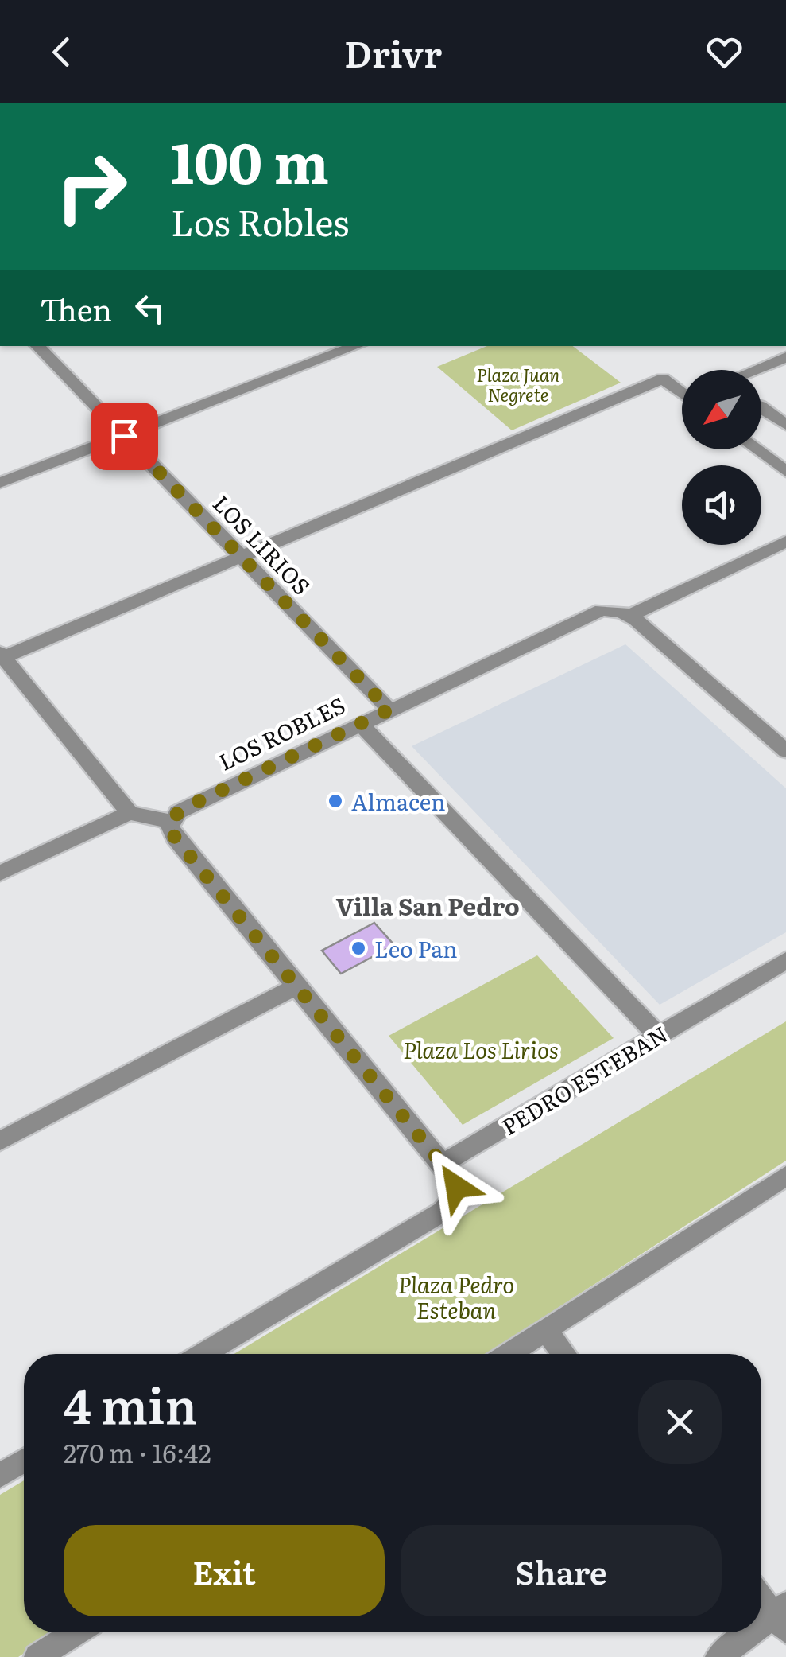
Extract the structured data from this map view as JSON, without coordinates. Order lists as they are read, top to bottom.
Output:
{
  "streets": {
    "street": ["LOS LIRIOS", "LOS ROBLES", "PEDRO ESTEBAN"]
  },
  "crossings": [
    ["LOS LIRIOS", "LOS ROBLES"]
  ],
  "districts": ["Villa San Pedro"],
  "parks": ["Plaza Juan Negrete", "Plaza Los Lirios", "Plaza Pedro Esteban"],
  "places": ["Almacen", "Leo Pan"],
  "north": "bottom left",
  "page": {
    "header": "Drivr",
    "turn": ["100 m", "Los Robles"],
    "then": "Then",
    "heading": ["4 min", "270 m · 16:42"],
    "buttons": ["Exit", "Share"]
  }
}
